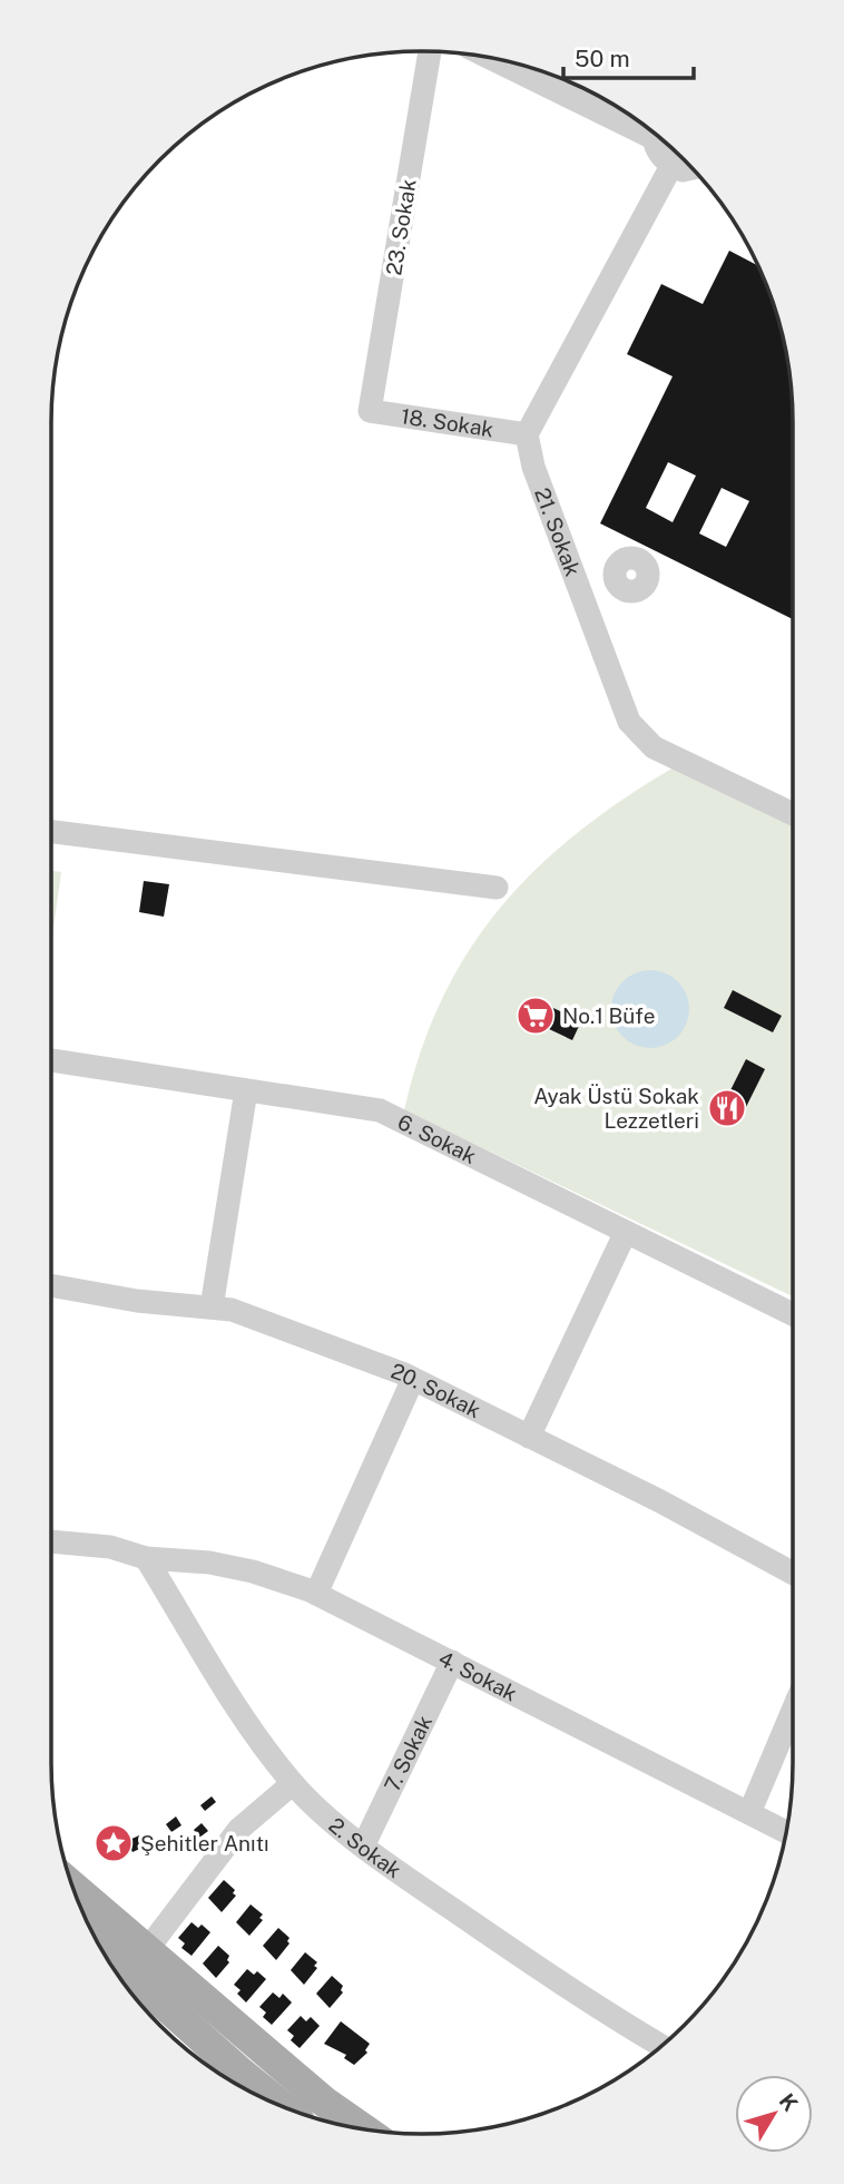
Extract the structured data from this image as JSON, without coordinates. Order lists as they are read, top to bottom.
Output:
{
  "streets": {
    "street": [
      "23. Sokak",
      "18. Sokak",
      "21. Sokak",
      "6. Sokak",
      "20. Sokak",
      "4. Sokak",
      "7. Sokak",
      "2. Sokak"
    ]
  },
  "crossings": [
    ["23. Sokak", "18. Sokak"],
    ["18. Sokak", "21. Sokak"],
    ["4. Sokak", "7. Sokak"],
    ["4. Sokak", "2. Sokak"],
    ["7. Sokak", "2. Sokak"]
  ],
  "places": {
    "supermarket": ["No.1 Büfe"],
    "restaurant": ["Ayak Üstü Sokak Lezzetleri"],
    "place": ["Şehitler Anıtı"]
  },
  "scale_bar": "50 m",
  "north": "top right"
}
